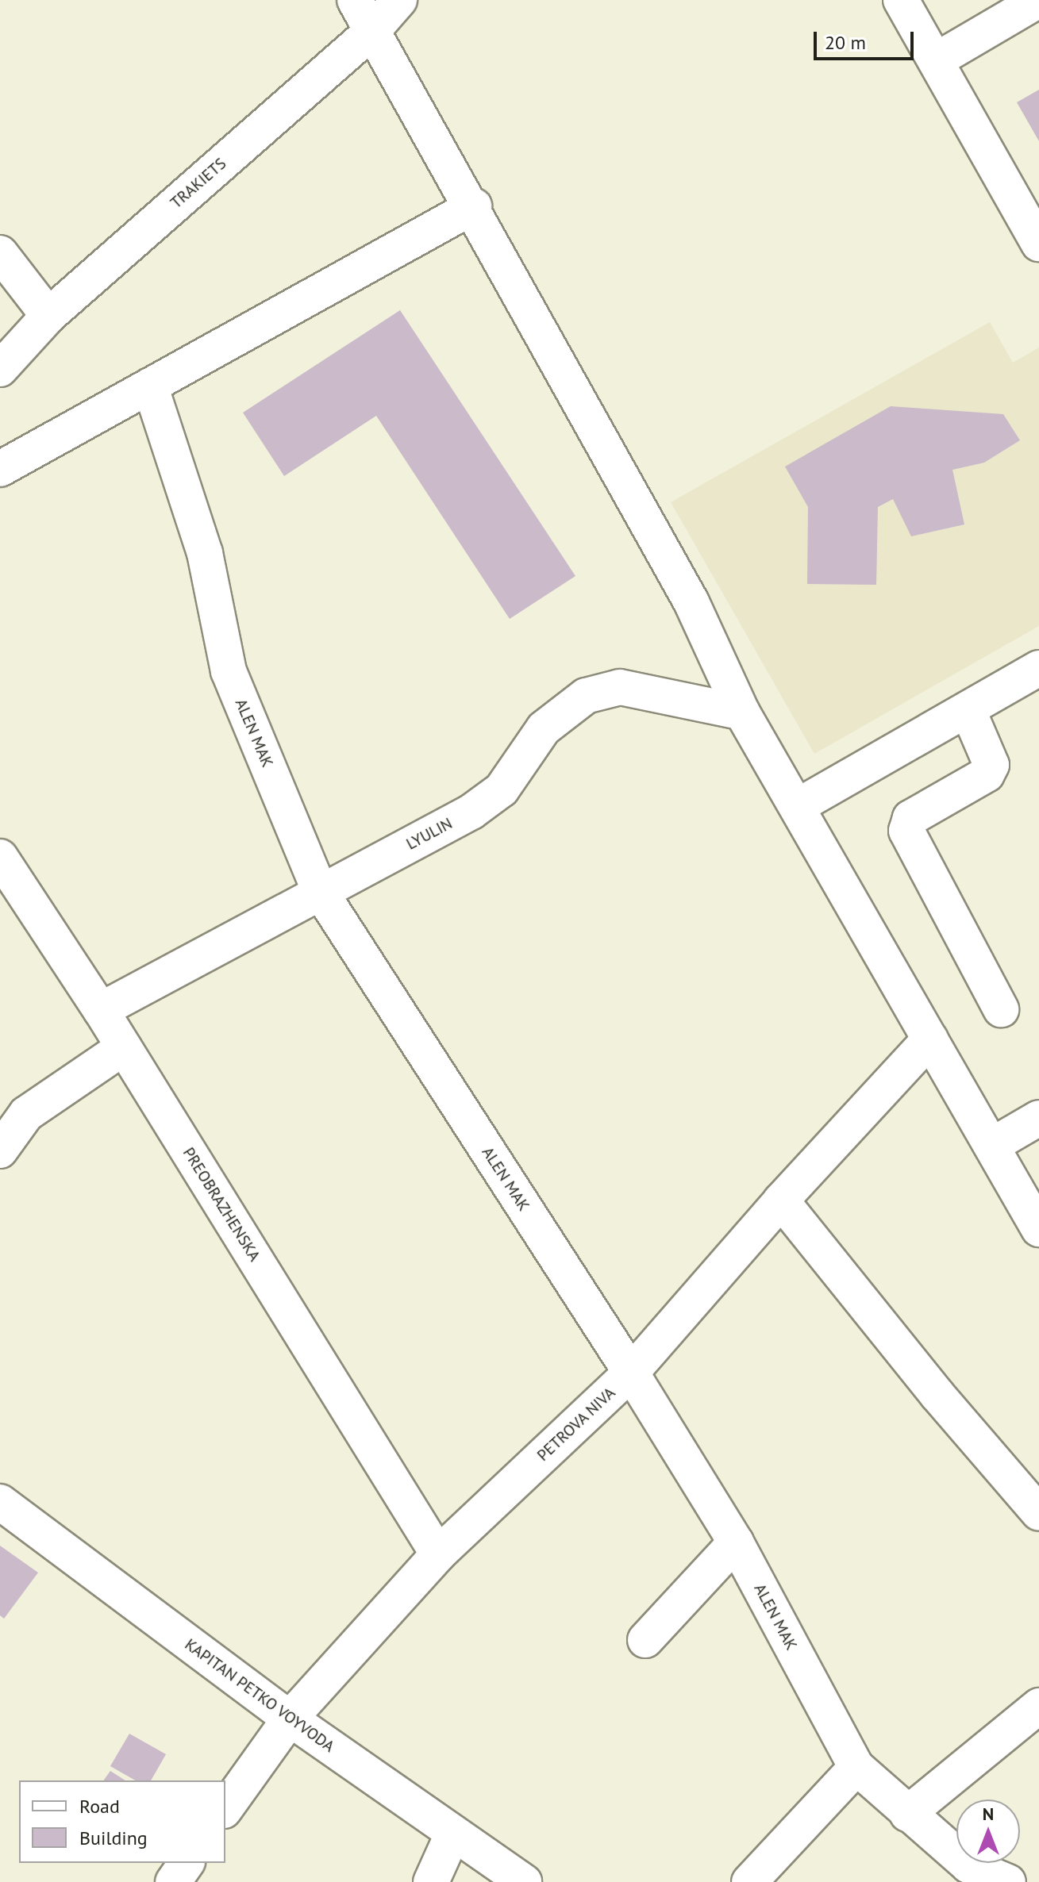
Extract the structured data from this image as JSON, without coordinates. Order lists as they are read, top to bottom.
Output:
{
  "streets": {
    "street": [
      "TRAKIETS",
      "ALEN MAK",
      "LYULIN",
      "PREOBRAZHENSKA",
      "PETROVA NIVA",
      "KAPITAN PETKO VOYVODA"
    ]
  },
  "crossings": [
    ["ALEN MAK", "LYULIN"],
    ["ALEN MAK", "PETROVA NIVA"],
    ["LYULIN", "PREOBRAZHENSKA"],
    ["PREOBRAZHENSKA", "PETROVA NIVA"],
    ["PETROVA NIVA", "KAPITAN PETKO VOYVODA"]
  ],
  "legend": ["Road", "Building"],
  "scale_bar": "20 m",
  "north": "top"
}
